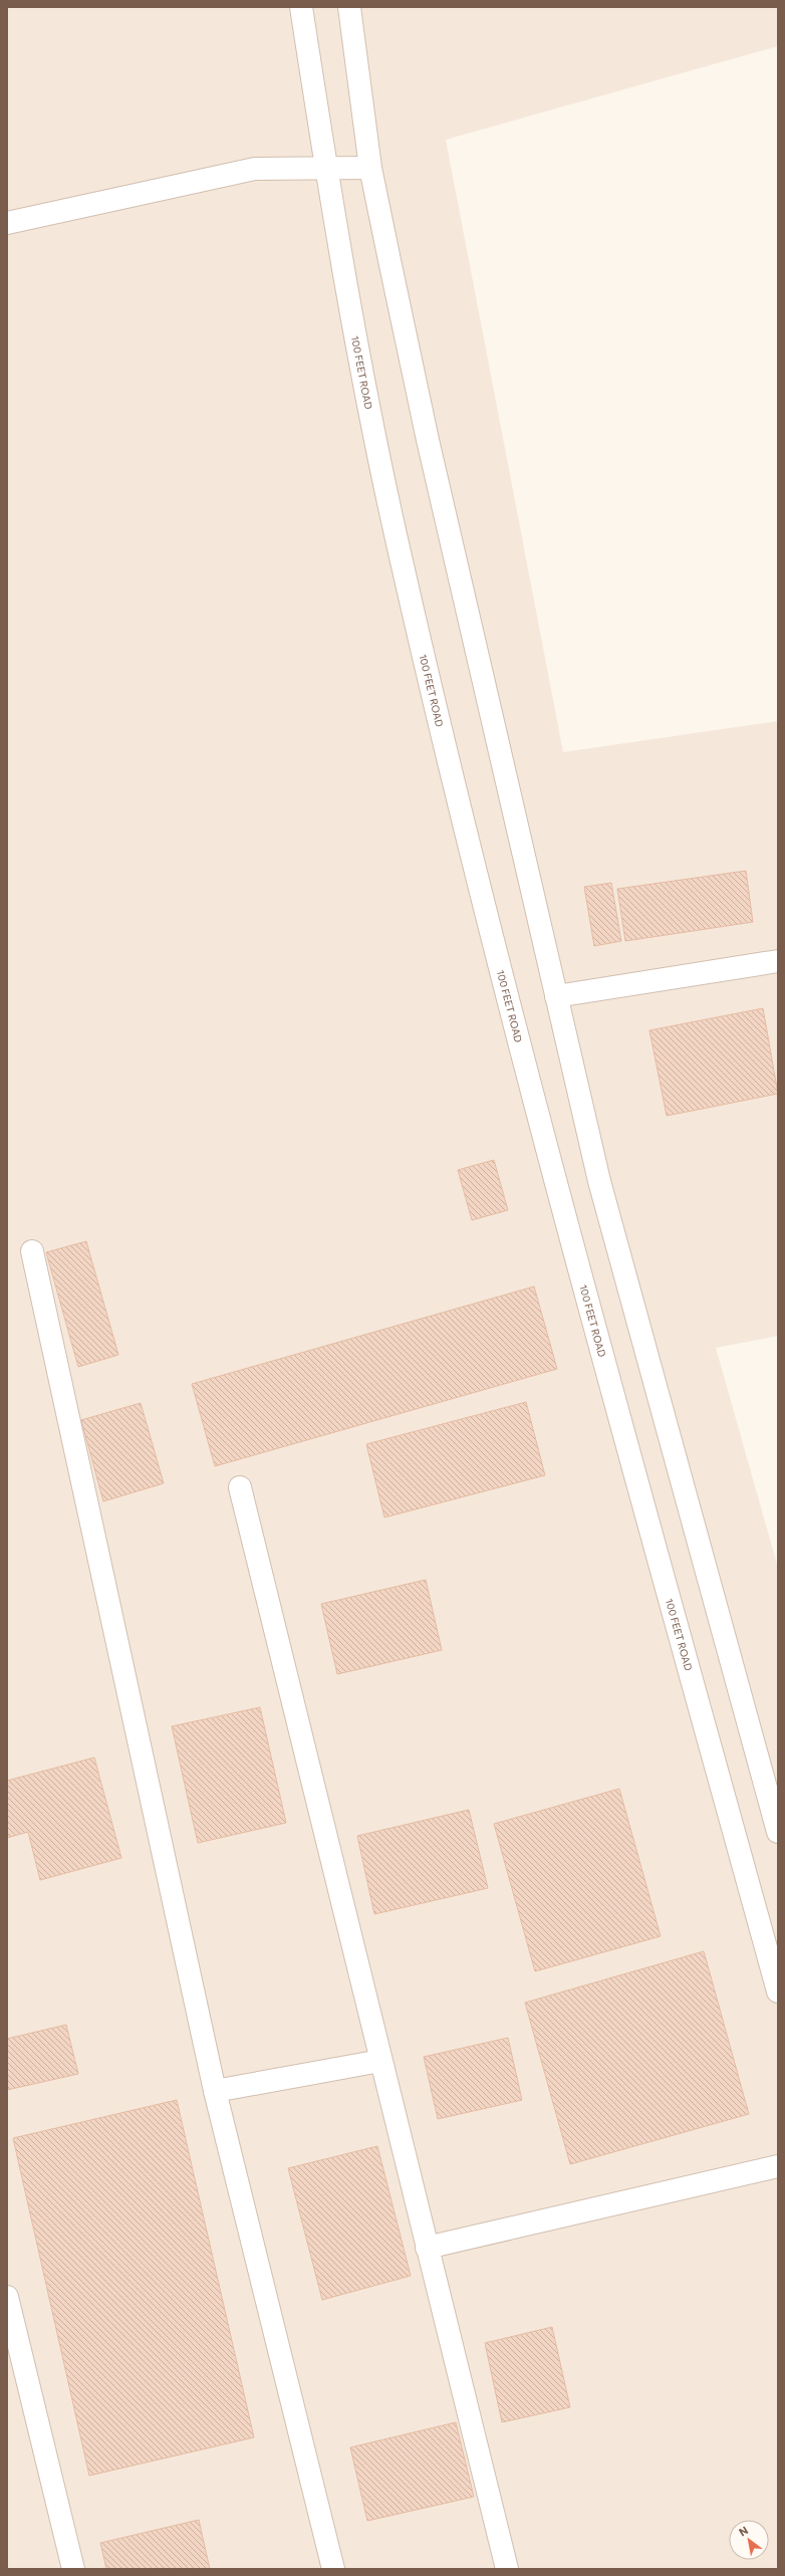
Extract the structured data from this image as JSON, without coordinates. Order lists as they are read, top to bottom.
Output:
{
  "streets": {
    "street": ["100 FEET ROAD"]
  },
  "north": "top left"
}
